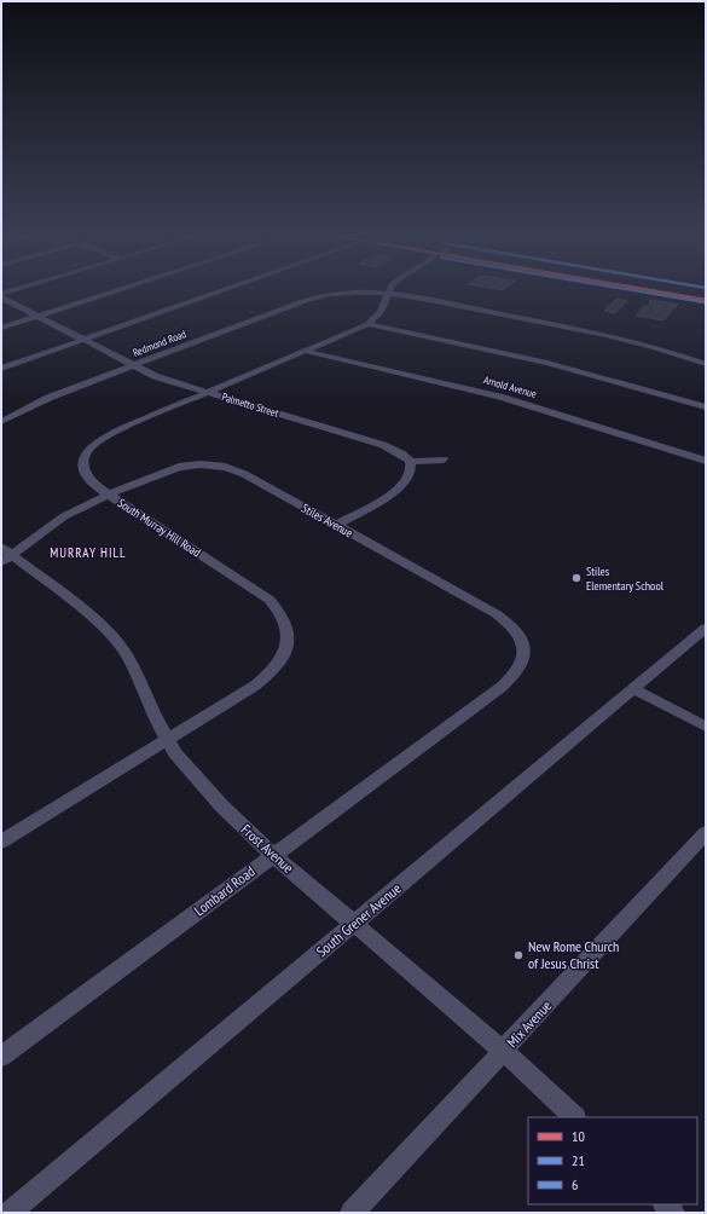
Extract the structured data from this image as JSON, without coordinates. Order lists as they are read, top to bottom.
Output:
{
  "streets": {
    "street": [
      "Redmond Road",
      "Arnold Avenue",
      "Palmetto Street",
      "Stiles Avenue",
      "South Murray Hill Road",
      "Frost Avenue",
      "Lombard Road",
      "South Grener Avenue",
      "Mix Avenue"
    ]
  },
  "crossings": [
    ["Redmond Road", "Palmetto Street"],
    ["Redmond Road", "South Murray Hill Road"],
    ["Arnold Avenue", "South Murray Hill Road"],
    ["Palmetto Street", "South Murray Hill Road"],
    ["Stiles Avenue", "South Murray Hill Road"],
    ["Stiles Avenue", "Frost Avenue"],
    ["Stiles Avenue", "Lombard Road"],
    ["South Murray Hill Road", "Frost Avenue"],
    ["Frost Avenue", "Lombard Road"],
    ["Frost Avenue", "South Grener Avenue"],
    ["Frost Avenue", "Mix Avenue"]
  ],
  "districts": ["MURRAY HILL"],
  "places": ["Stiles Elementary School", "New Rome Church of Jesus Christ"],
  "lines": ["transit line 10", "transit line 21"],
  "legend": ["10", "21", "6"]
}
